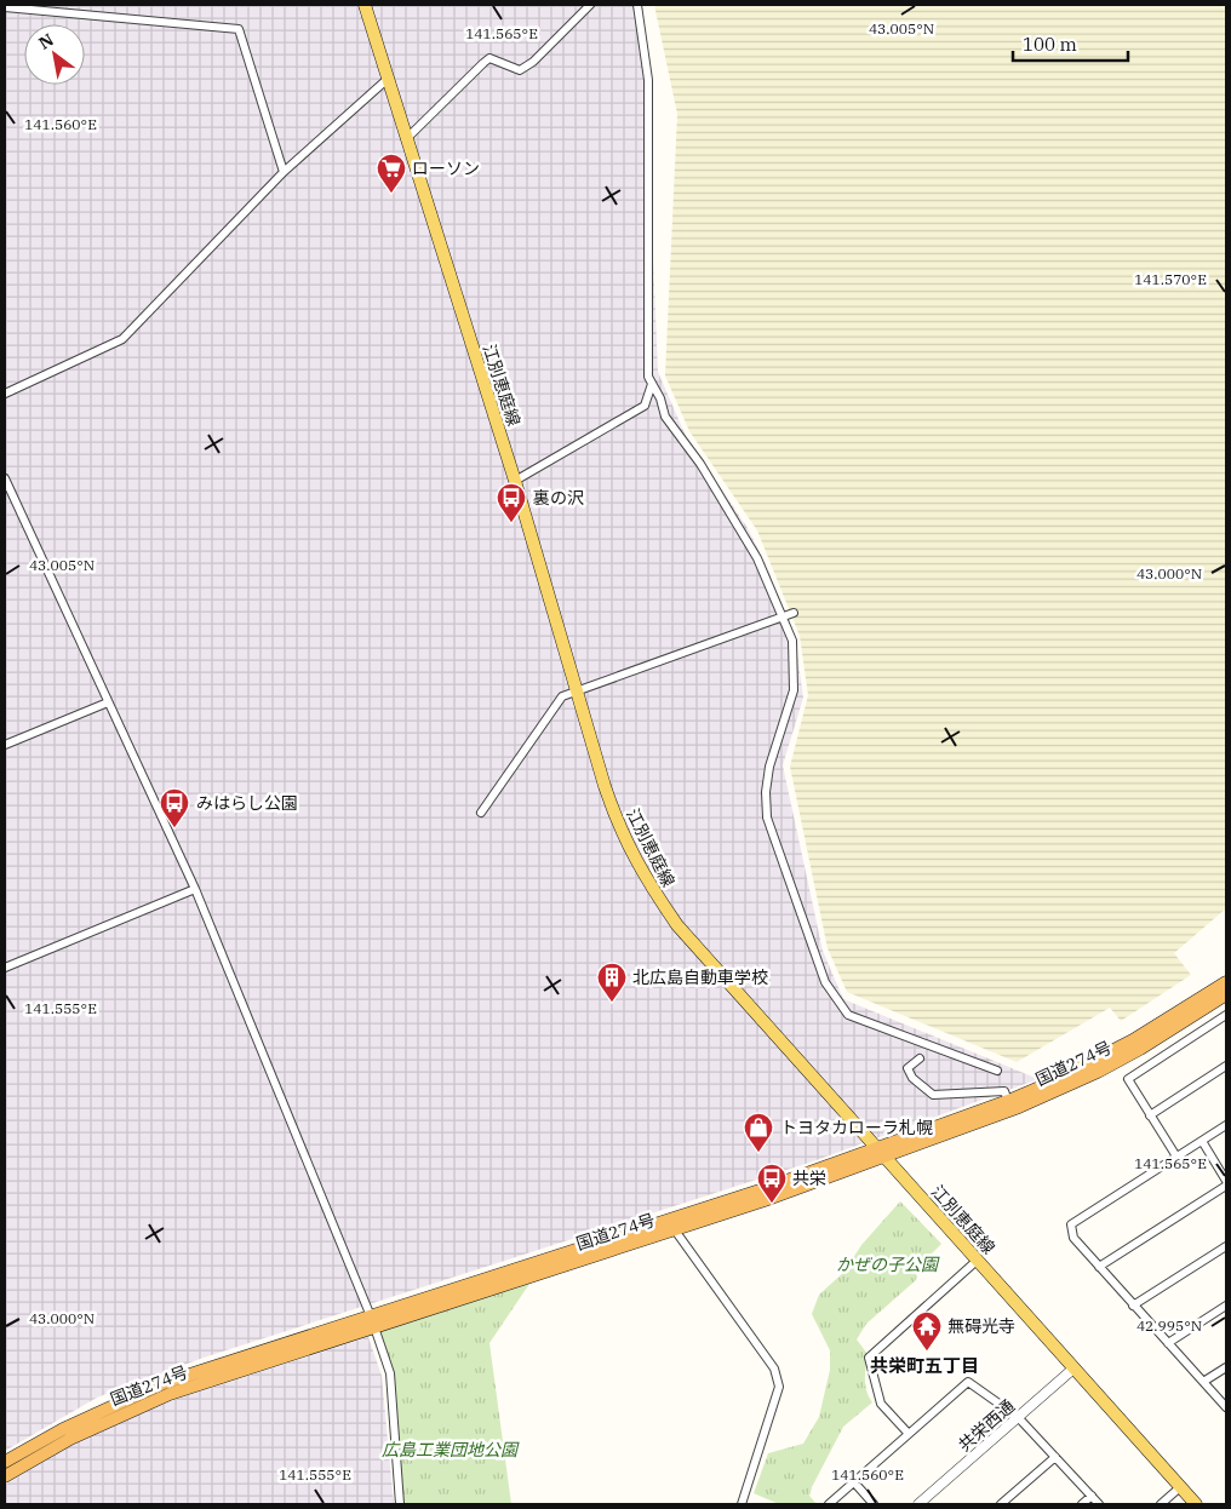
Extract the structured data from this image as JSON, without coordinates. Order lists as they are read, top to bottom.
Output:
{
  "streets": {
    "highway": ["国道274号"],
    "main road": ["江別恵庭線"],
    "street": ["共栄西通"]
  },
  "crossings": [
    ["江別恵庭線", "国道274号"],
    ["江別恵庭線", "共栄西通"]
  ],
  "districts": ["共栄町五丁目"],
  "parks": ["かぜの子公園", "広島工業団地公園"],
  "places": {
    "supermarket": ["ローソン"],
    "bus stop": ["裏の沢", "みはらし公園", "共栄"],
    "building": ["北広島自動車学校"],
    "shop": ["トヨタカローラ札幌"],
    "temple": ["無碍光寺"]
  },
  "scale_bar": "100 m",
  "north": "top left",
  "coordinates": [
    "43.005°N",
    "141.565°E",
    "141.560°E",
    "141.570°E",
    "43.000°N",
    "141.555°E",
    "42.995°N"
  ]
}
